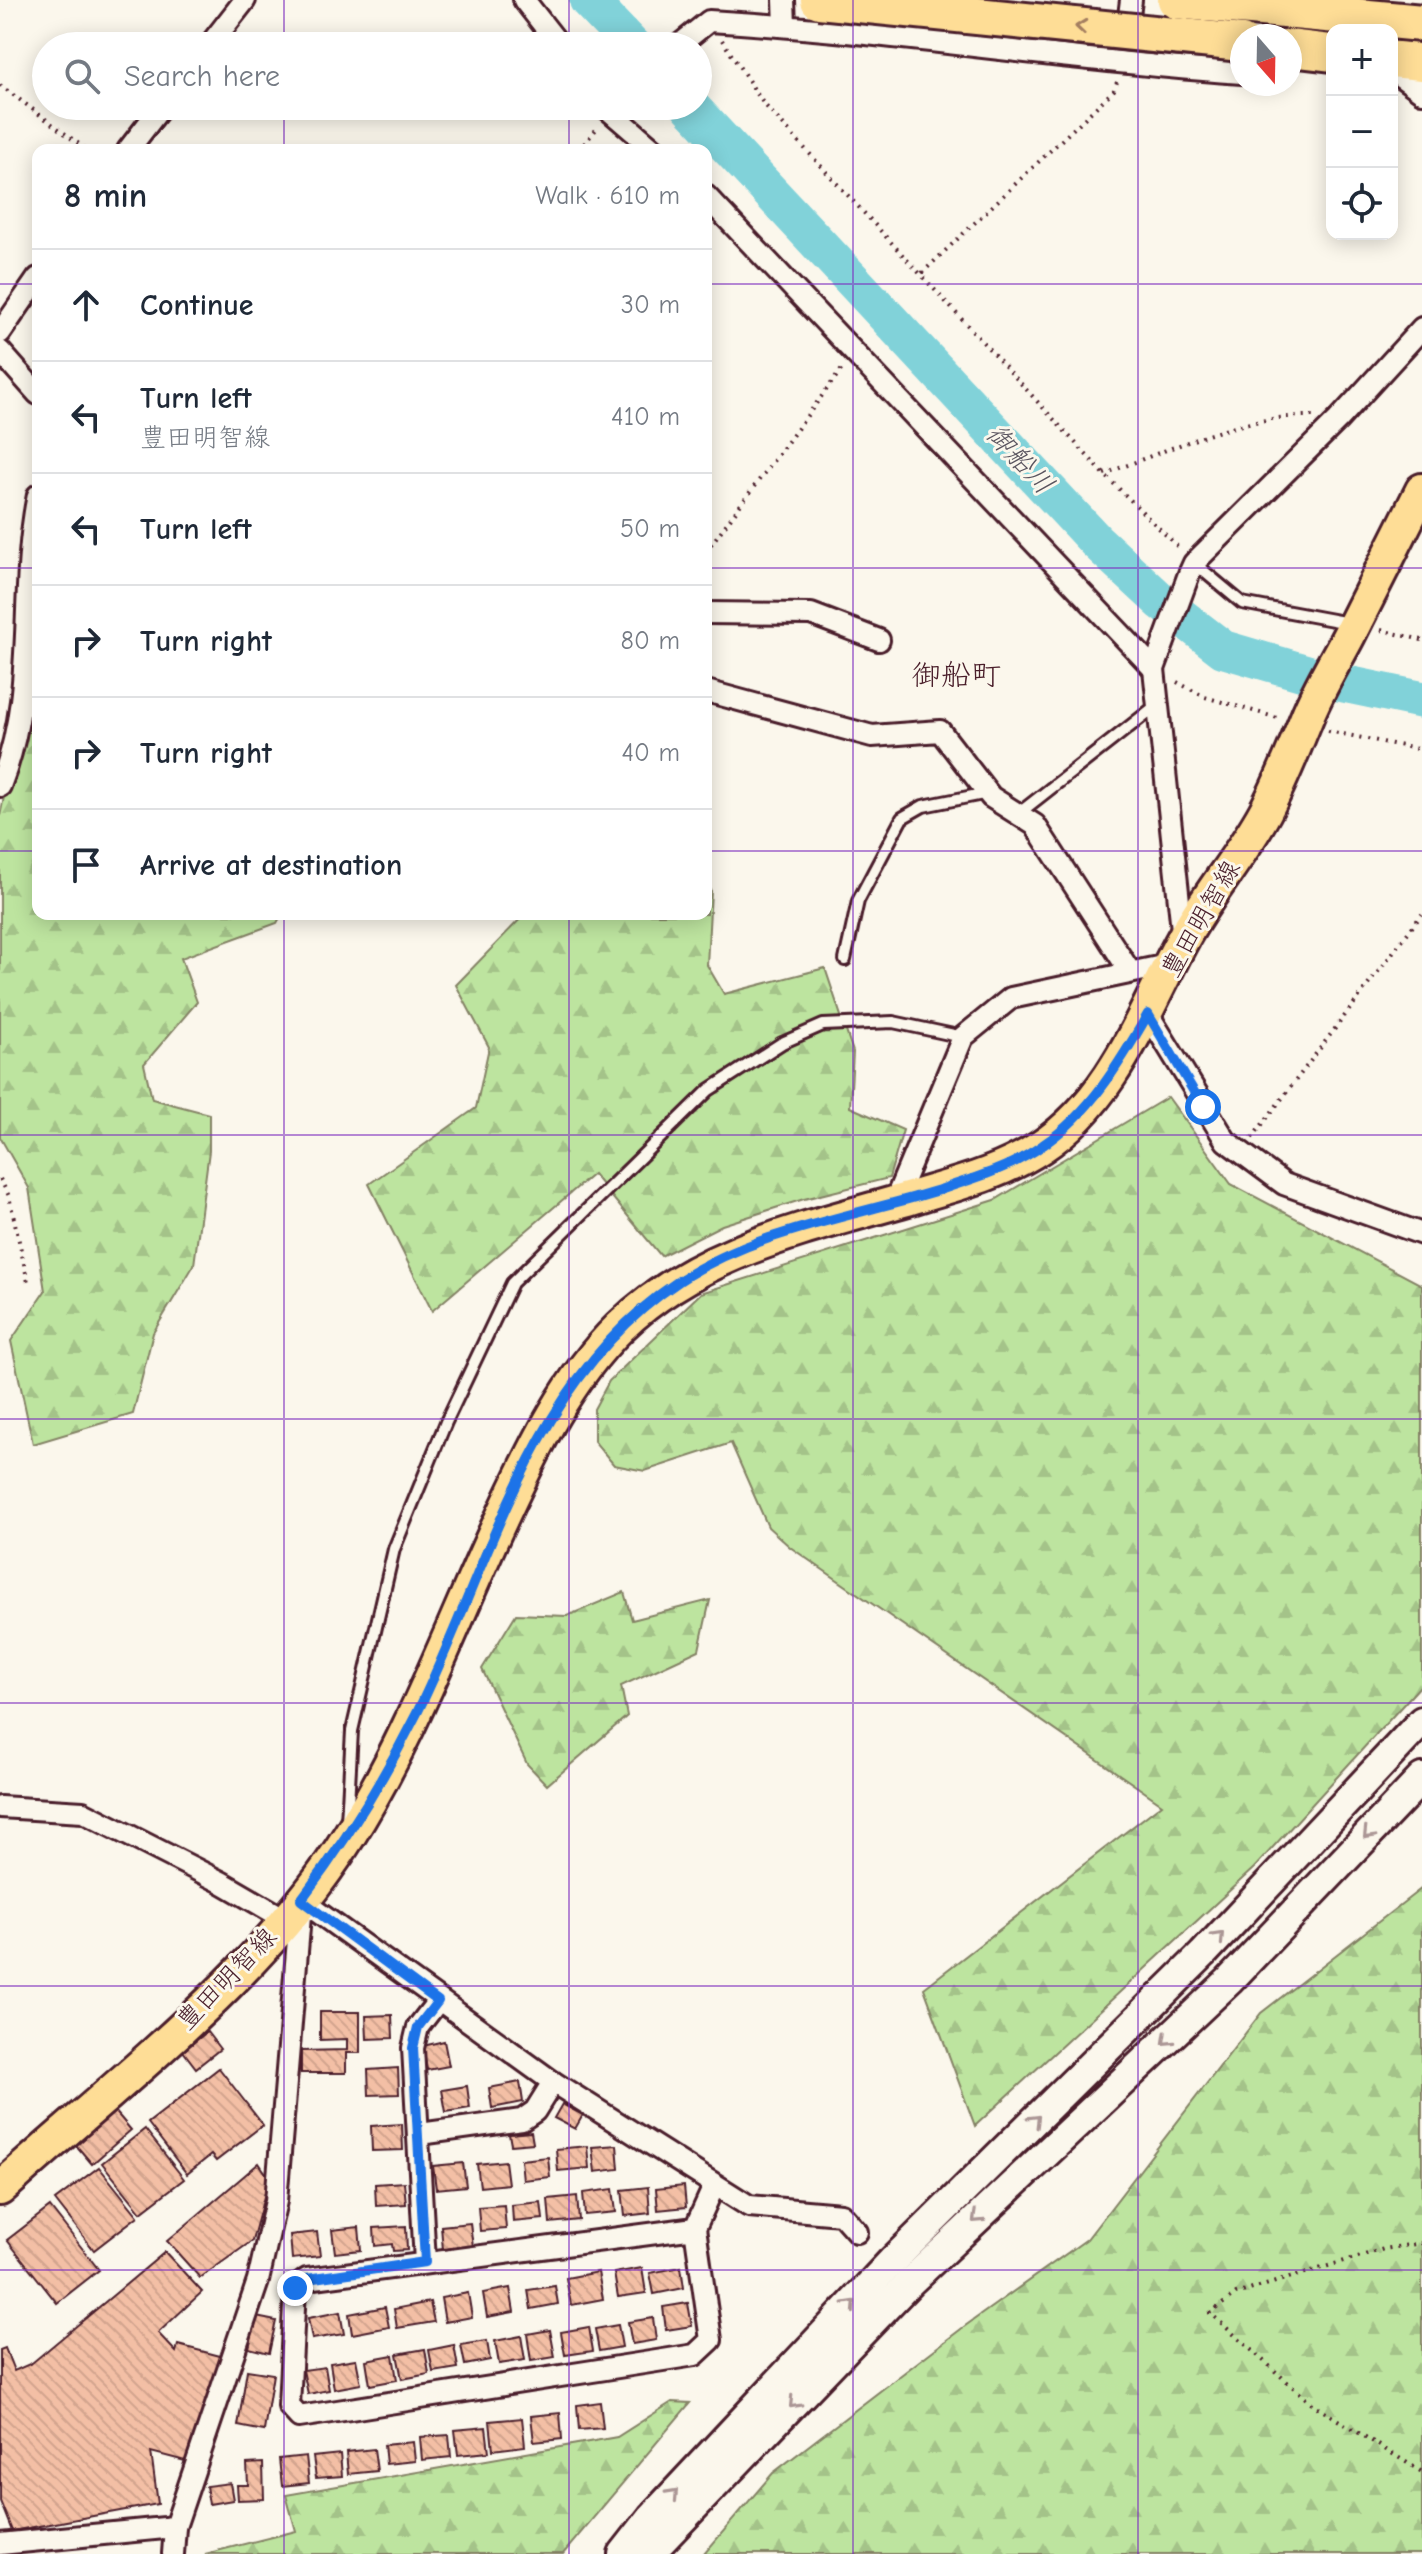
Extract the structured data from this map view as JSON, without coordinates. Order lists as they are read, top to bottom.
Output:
{
  "streets": {
    "main road": ["豊田明智線"]
  },
  "districts": ["御船町"],
  "water": ["御船川"],
  "north": "bottom",
  "page": {
    "map_buttons": ["+", "−"],
    "search": "Search here",
    "heading": ["8 min", "Walk · 610 m"],
    "list": [
      ["Continue", "30 m"],
      ["Turn left", "豊田明智線", "410 m"],
      ["Turn left", "50 m"],
      ["Turn right", "80 m"],
      ["Turn right", "40 m"],
      "Arrive at destination"
    ]
  }
}
